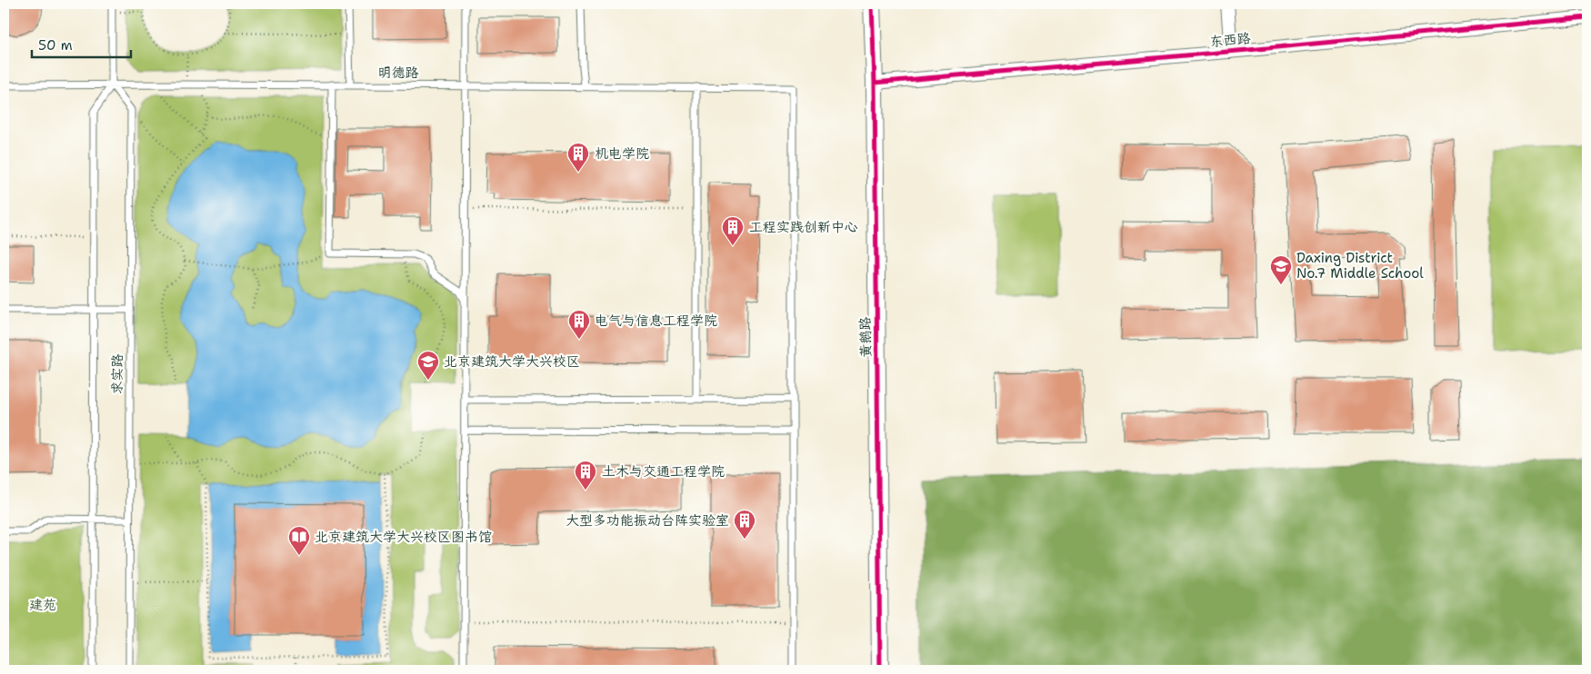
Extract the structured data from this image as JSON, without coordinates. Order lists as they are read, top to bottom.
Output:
{
  "streets": {
    "street": ["东西路", "黄鹅路"],
    "lane": ["明德路", "求实路"]
  },
  "crossings": [
    ["东西路", "黄鹅路"],
    ["明德路", "求实路"]
  ],
  "parks": ["建苑"],
  "places": {
    "building": [
      "机电学院",
      "工程实践创新中心",
      "电气与信息工程学院",
      "土木与交通工程学院",
      "大型多功能振动台阵实验室"
    ],
    "school or university": ["Daxing District No.7 Middle School", "北京建筑大学大兴校区"],
    "library": ["北京建筑大学大兴校区图书馆"]
  },
  "scale_bar": "50 m"
}
